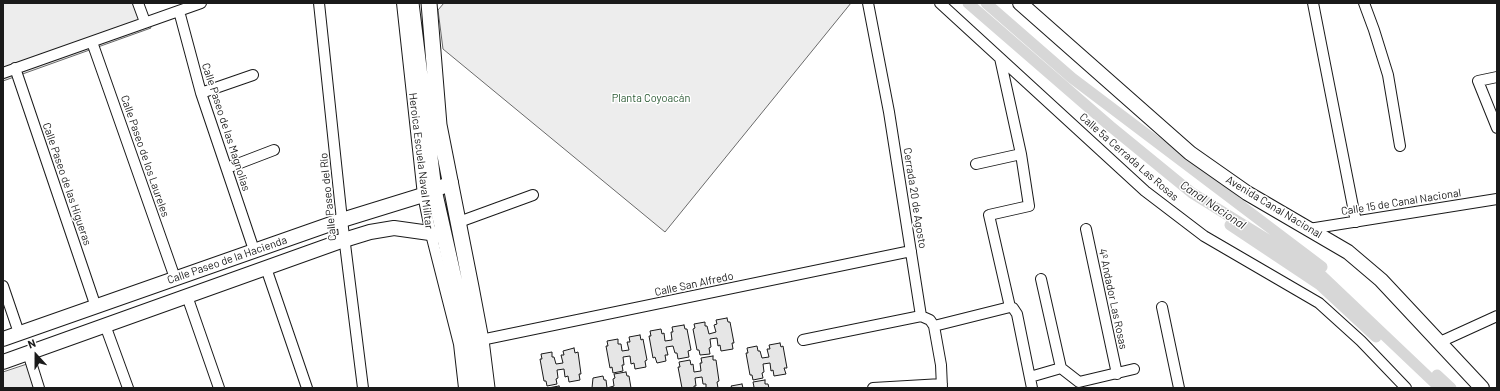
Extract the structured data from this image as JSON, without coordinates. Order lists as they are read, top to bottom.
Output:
{
  "streets": {
    "main road": ["Heroica Escuela Naval Militar"],
    "street": [
      "Calle Paseo de las Magnolias",
      "Calle Paseo de los Laureles",
      "Calle 5a Cerrada Las Rosas",
      "Calle Paseo de las Higueras",
      "Calle Paseo del Río",
      "Cerrada 20 de Agosto",
      "Calle 15 de Canal Nacional",
      "Avenida Canal Nacional",
      "Calle Paseo de la Hacienda",
      "Calle San Alfredo",
      "4º Andador Las Rosas"
    ]
  },
  "crossings": [
    ["Calle Paseo de las Magnolias", "Calle Paseo de la Hacienda"],
    ["Calle Paseo de los Laureles", "Calle Paseo de la Hacienda"],
    ["Heroica Escuela Naval Militar", "Calle Paseo de la Hacienda"],
    ["Heroica Escuela Naval Militar", "Calle San Alfredo"],
    ["Calle Paseo de las Higueras", "Calle Paseo de la Hacienda"],
    ["Calle Paseo del Río", "Calle Paseo de la Hacienda"],
    ["Cerrada 20 de Agosto", "Calle San Alfredo"],
    ["Calle 15 de Canal Nacional", "Avenida Canal Nacional"]
  ],
  "water": ["Canal Nacional"],
  "parks": ["Planta Coyoacán"],
  "north": "top"
}
